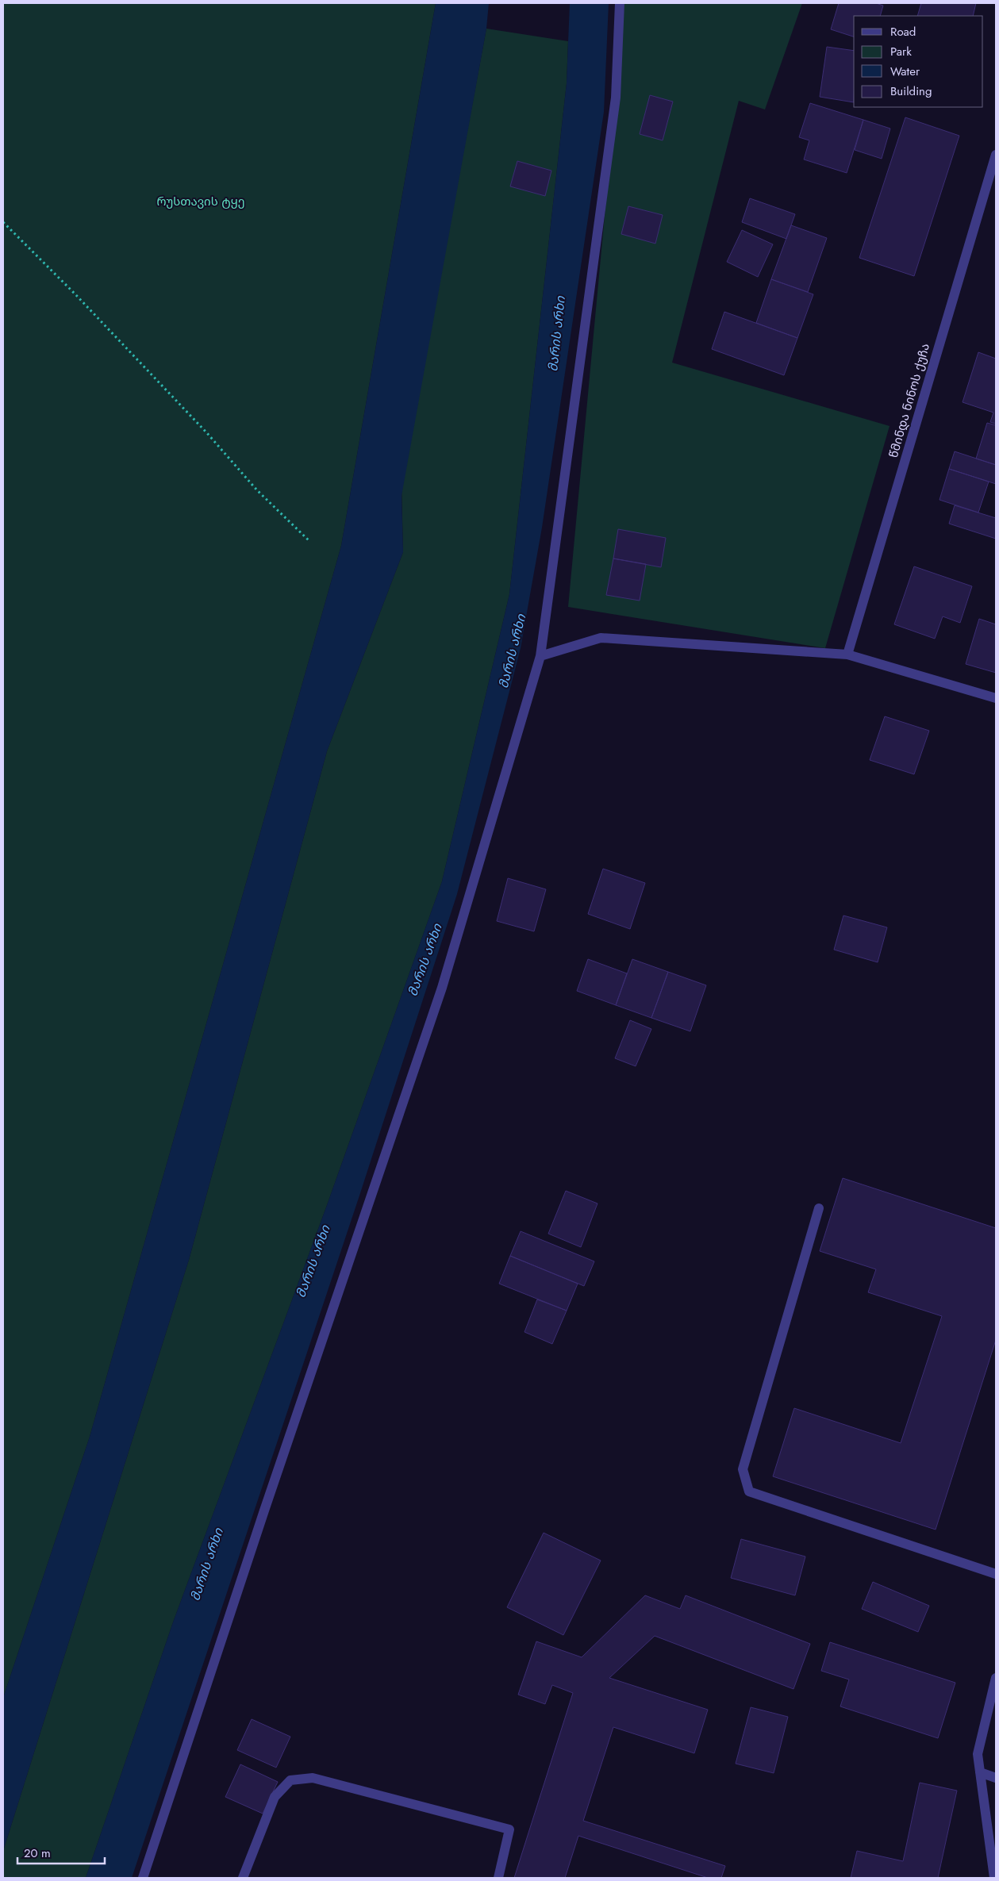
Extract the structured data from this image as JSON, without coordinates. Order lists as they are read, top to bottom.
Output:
{
  "streets": {
    "street": ["წმინდა ნინოს ქუჩა"]
  },
  "water": ["მარის არხი"],
  "parks": ["რუსთავის ტყე"],
  "legend": [
    "Road",
    "Park",
    "Water",
    "Building"
  ],
  "scale_bar": "20 m"
}
